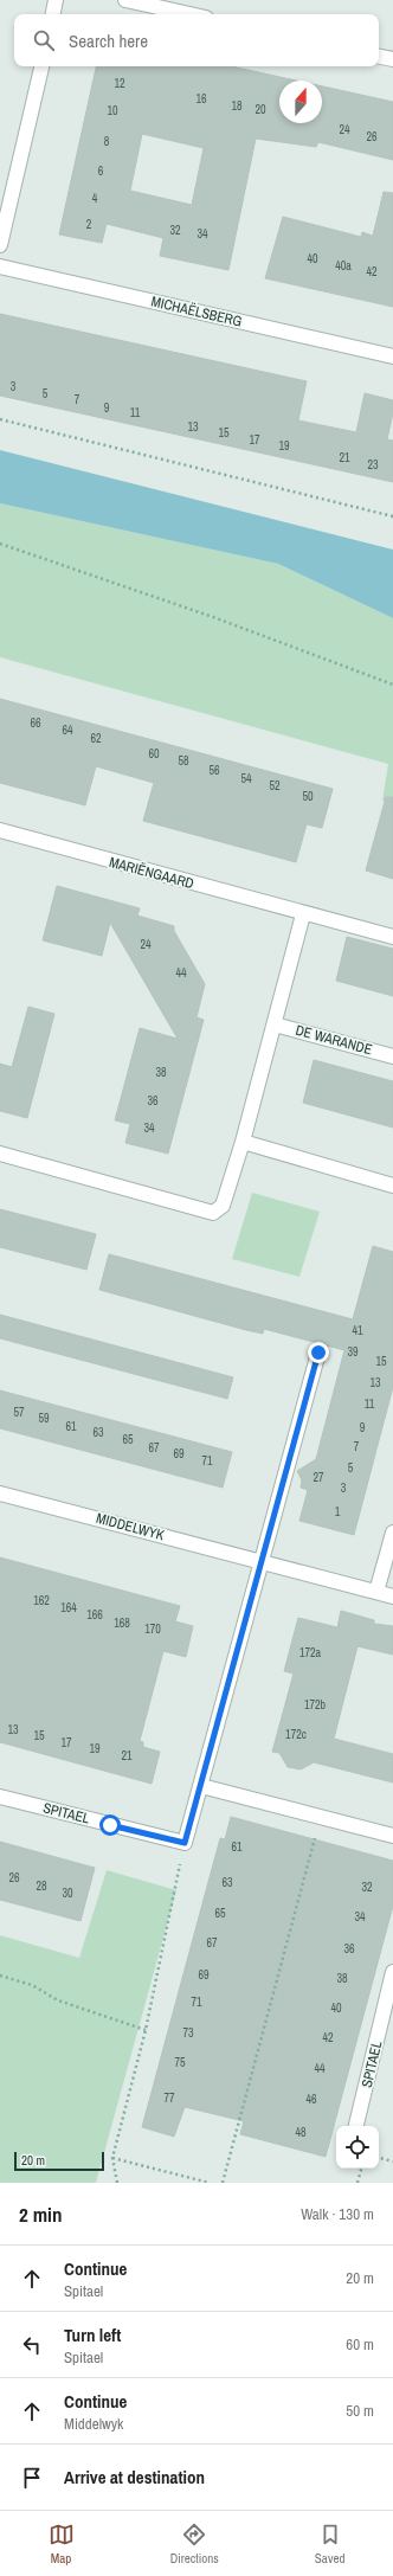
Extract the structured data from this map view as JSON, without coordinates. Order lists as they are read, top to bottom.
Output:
{
  "streets": {
    "street": [
      "MICHAËLSBERG",
      "MARIËNGAARD",
      "DE WARANDE",
      "MIDDELWYK",
      "SPITAEL"
    ]
  },
  "house_numbers": [
    "12",
    "16",
    "18",
    "20",
    "10",
    "24",
    "26",
    "8",
    "6",
    "4",
    "2",
    "32",
    "34",
    "40",
    "40a",
    "42",
    "3",
    "5",
    "7",
    "9",
    "11",
    "13",
    "15",
    "17",
    "19",
    "21",
    "23",
    "66",
    "64",
    "62",
    "60",
    "58",
    "56",
    "54",
    "52",
    "50",
    "24",
    "44",
    "38",
    "36",
    "34",
    "41",
    "39",
    "15",
    "13",
    "11",
    "57",
    "59",
    "61",
    "9",
    "63",
    "65",
    "7",
    "67",
    "69",
    "71",
    "5",
    "27",
    "3",
    "1",
    "162",
    "164",
    "166",
    "168",
    "170",
    "172a",
    "172b",
    "13",
    "172c",
    "15",
    "17",
    "19",
    "21",
    "61",
    "26",
    "63",
    "28",
    "32",
    "30",
    "65",
    "34",
    "67",
    "36",
    "69",
    "38",
    "71",
    "40",
    "73",
    "42",
    "75",
    "44",
    "77",
    "46",
    "48"
  ],
  "scale_bar": "20 m",
  "north": "top",
  "page": {
    "search": "Search here",
    "scale": "20 m",
    "heading": ["2 min", "Walk · 130 m"],
    "list": [
      ["Continue", "Spitael", "20 m"],
      ["Turn left", "Spitael", "60 m"],
      ["Continue", "Middelwyk", "50 m"],
      "Arrive at destination"
    ],
    "nav": ["Map", "Directions", "Saved"]
  }
}
